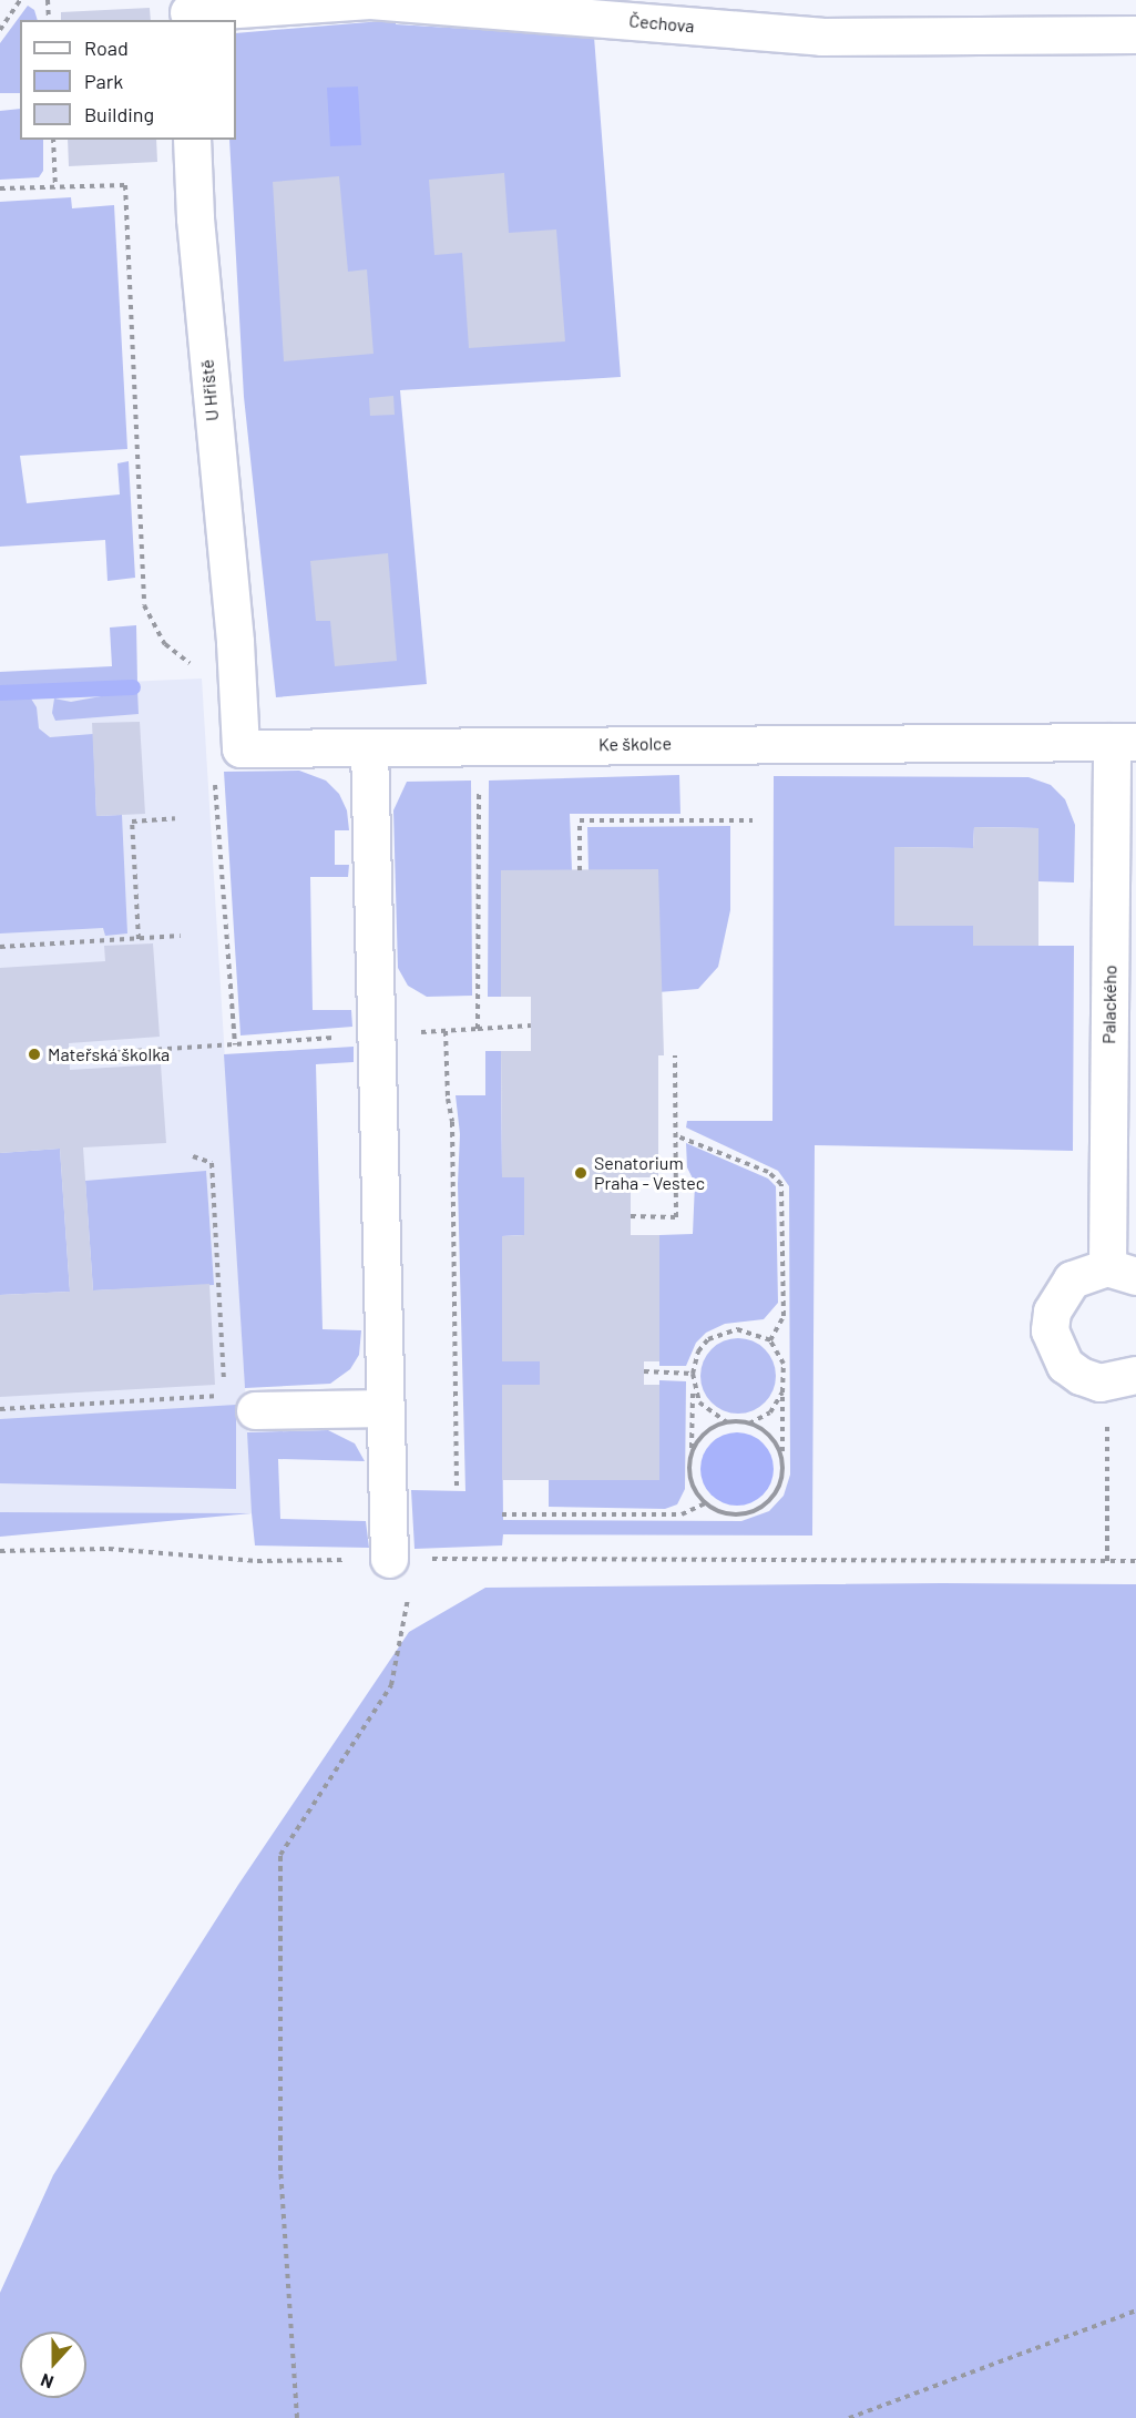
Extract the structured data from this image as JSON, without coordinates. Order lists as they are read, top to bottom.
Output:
{
  "streets": {
    "street": [
      "Čechova",
      "U Hřiště",
      "Ke školce",
      "Palackého"
    ]
  },
  "crossings": [
    ["U Hřiště", "Ke školce"],
    ["Ke školce", "Palackého"]
  ],
  "places": ["Mateřská školka", "Senatorium Praha - Vestec"],
  "legend": ["Road", "Park", "Building"],
  "north": "bottom"
}
